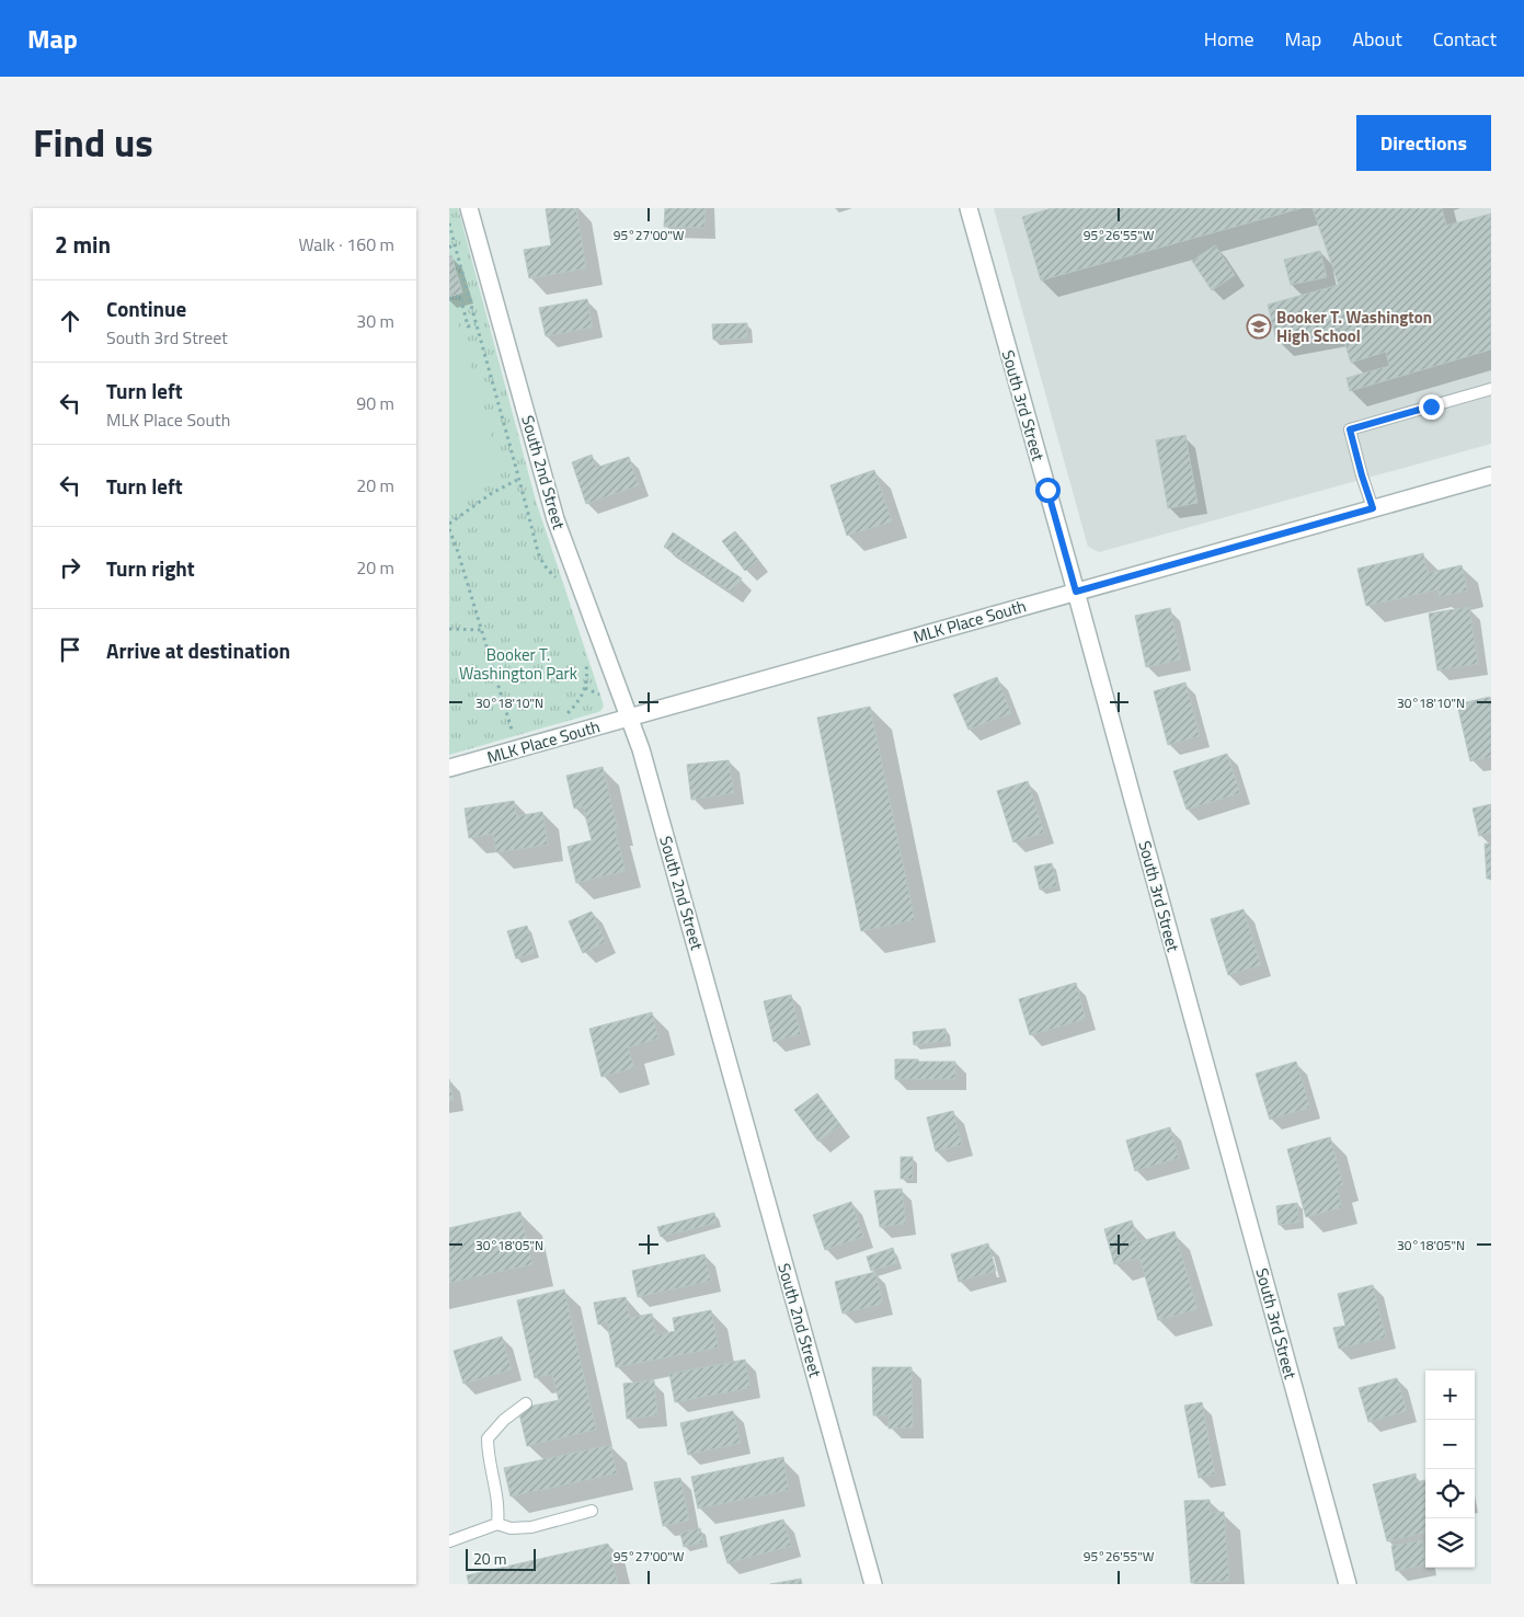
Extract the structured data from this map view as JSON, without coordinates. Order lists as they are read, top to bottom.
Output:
{
  "streets": {
    "street": ["South 3rd Street", "South 2nd Street", "MLK Place South"]
  },
  "crossings": [
    ["South 3rd Street", "MLK Place South"],
    ["South 2nd Street", "MLK Place South"]
  ],
  "parks": ["Booker T. Washington Park"],
  "places": {
    "school or university": ["Booker T. Washington High School"]
  },
  "scale_bar": "20 m",
  "page": {
    "header": "Map",
    "nav": [
      "Home",
      "Map",
      "About",
      "Contact"
    ],
    "title": "Find us",
    "buttons": "Directions",
    "heading": ["2 min", "Walk · 160 m"],
    "list": [
      ["Continue", "South 3rd Street", "30 m"],
      ["Turn left", "MLK Place South", "90 m"],
      ["Turn left", "20 m"],
      ["Turn right", "20 m"],
      "Arrive at destination"
    ],
    "map_buttons": ["+", "−"],
    "scale": "20 m"
  },
  "coordinates": [
    "95°27'00\"W",
    "95°26'55\"W",
    "30°18'10\"N",
    "30°18'05\"N"
  ]
}
